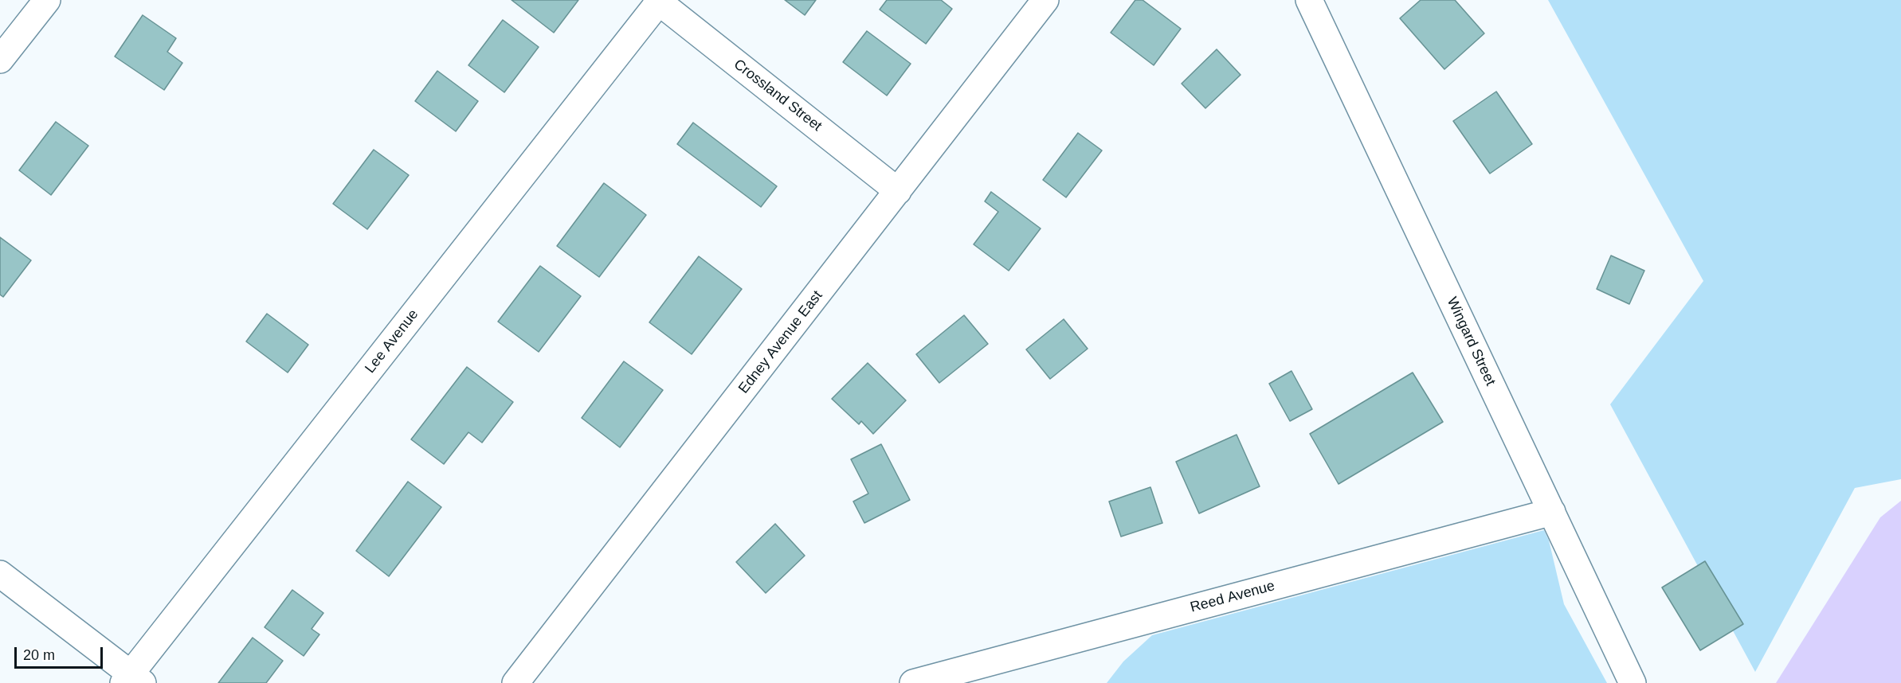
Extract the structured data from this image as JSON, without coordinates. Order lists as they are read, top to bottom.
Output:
{
  "streets": {
    "street": [
      "Crossland Street",
      "Lee Avenue",
      "Wingard Street",
      "Edney Avenue East",
      "Reed Avenue"
    ]
  },
  "crossings": [
    ["Crossland Street", "Lee Avenue"],
    ["Crossland Street", "Edney Avenue East"],
    ["Wingard Street", "Reed Avenue"]
  ],
  "scale_bar": "20 m"
}
